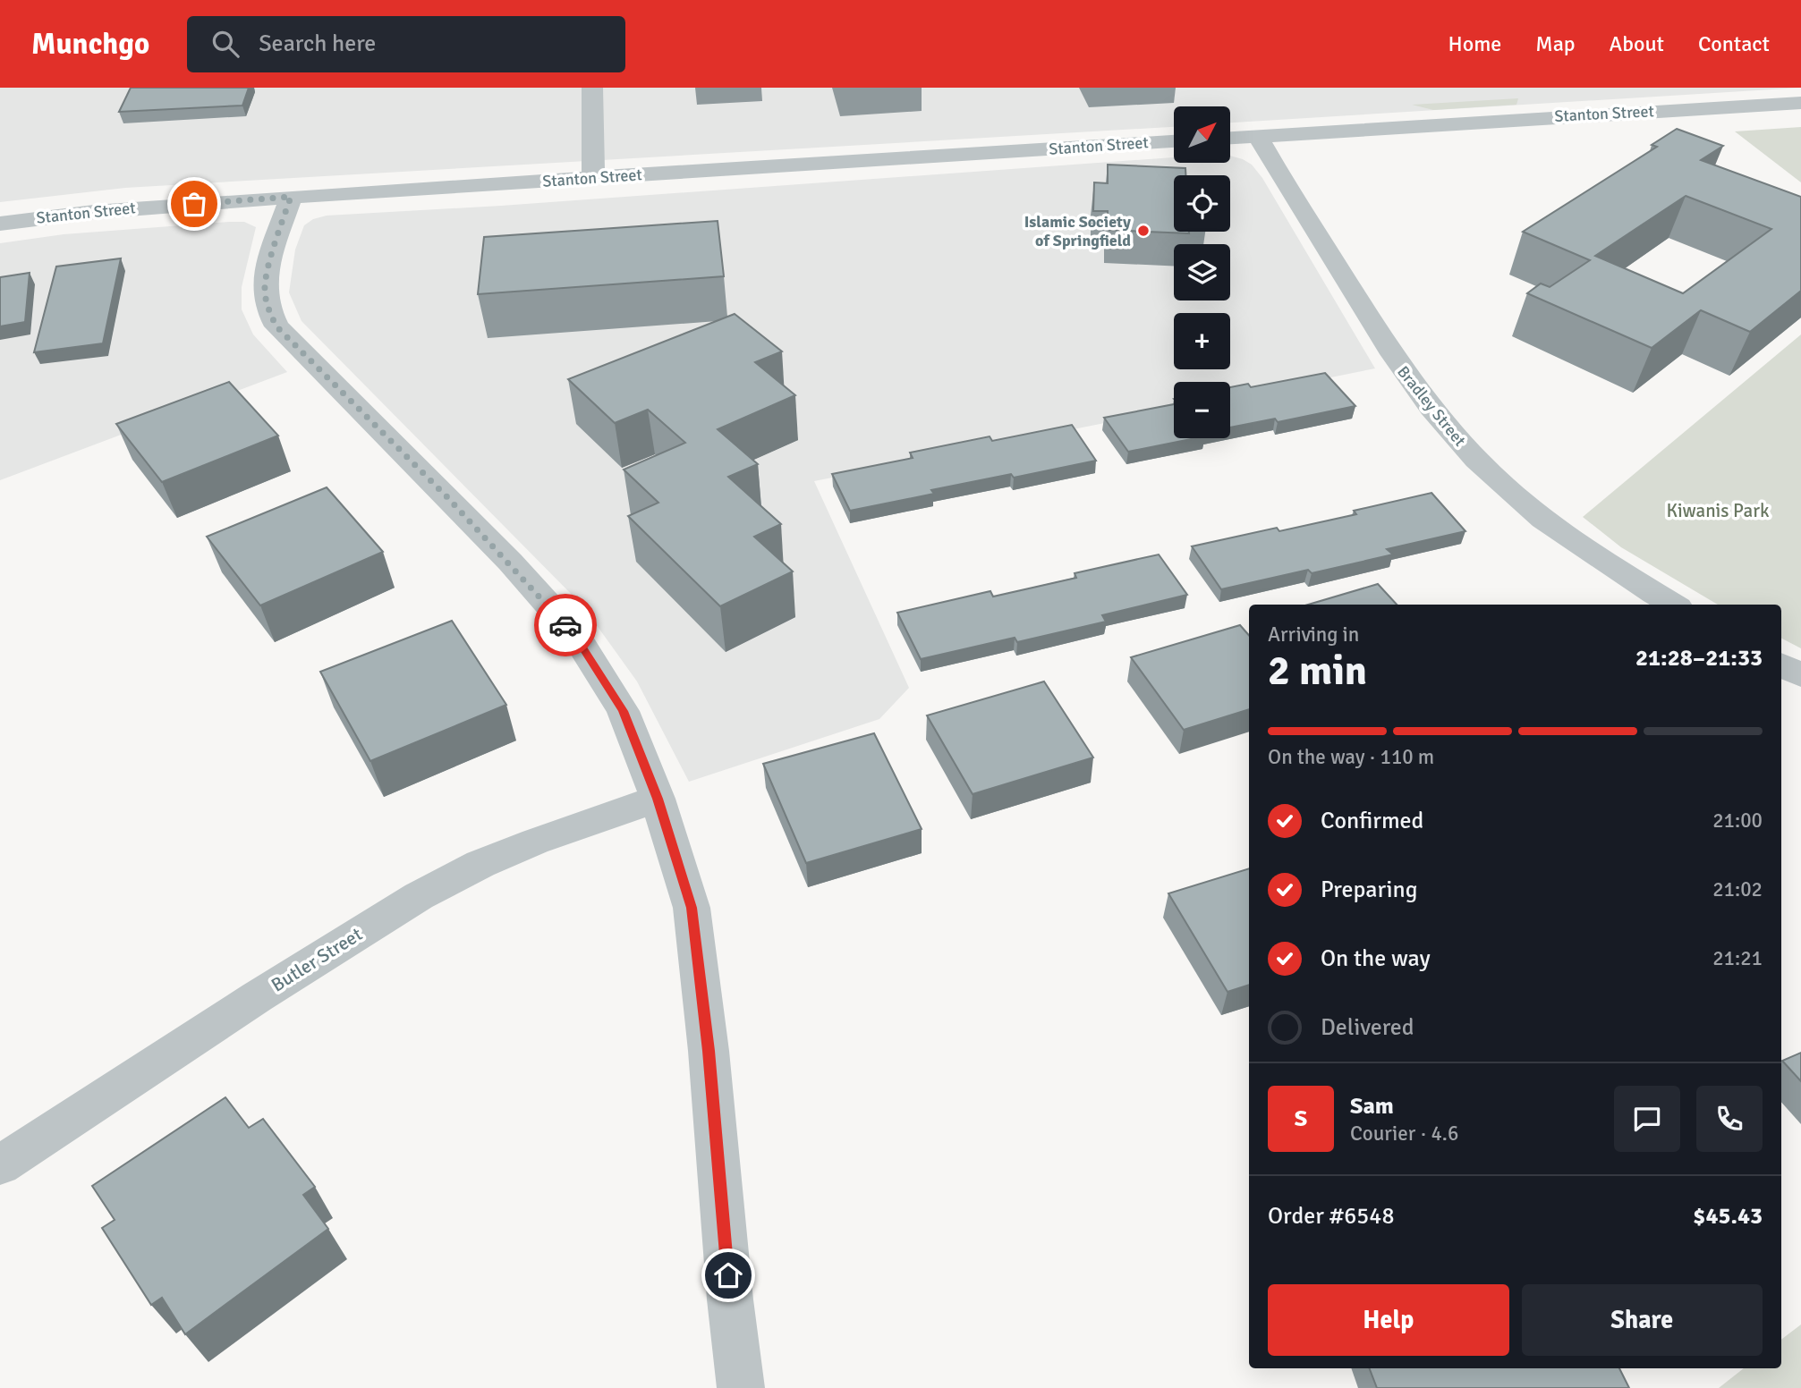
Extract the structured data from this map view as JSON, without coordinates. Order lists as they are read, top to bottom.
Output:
{
  "streets": {
    "street": ["Stanton Street", "Bradley Street", "Butler Street"]
  },
  "crossings": [
    ["Stanton Street", "Bradley Street"]
  ],
  "parks": ["Kiwanis Park"],
  "places": ["Islamic Society of Springfield"],
  "north": "top right",
  "page": {
    "header": "Munchgo",
    "search": "Search here",
    "nav": [
      "Home",
      "Map",
      "About",
      "Contact"
    ],
    "map_buttons": ["+", "−"],
    "heading": ["2 min", "Arriving in", "21:28–21:33"],
    "panel": [
      "Sam",
      "Courier · 4.6",
      "Order #6548",
      "$45.43"
    ],
    "bar": "On the way · 110 m",
    "list": [
      ["Confirmed", "21:00"],
      ["Preparing", "21:02"],
      ["On the way", "21:21"],
      "Delivered"
    ],
    "round": "S",
    "buttons": ["Help", "Share"]
  }
}
